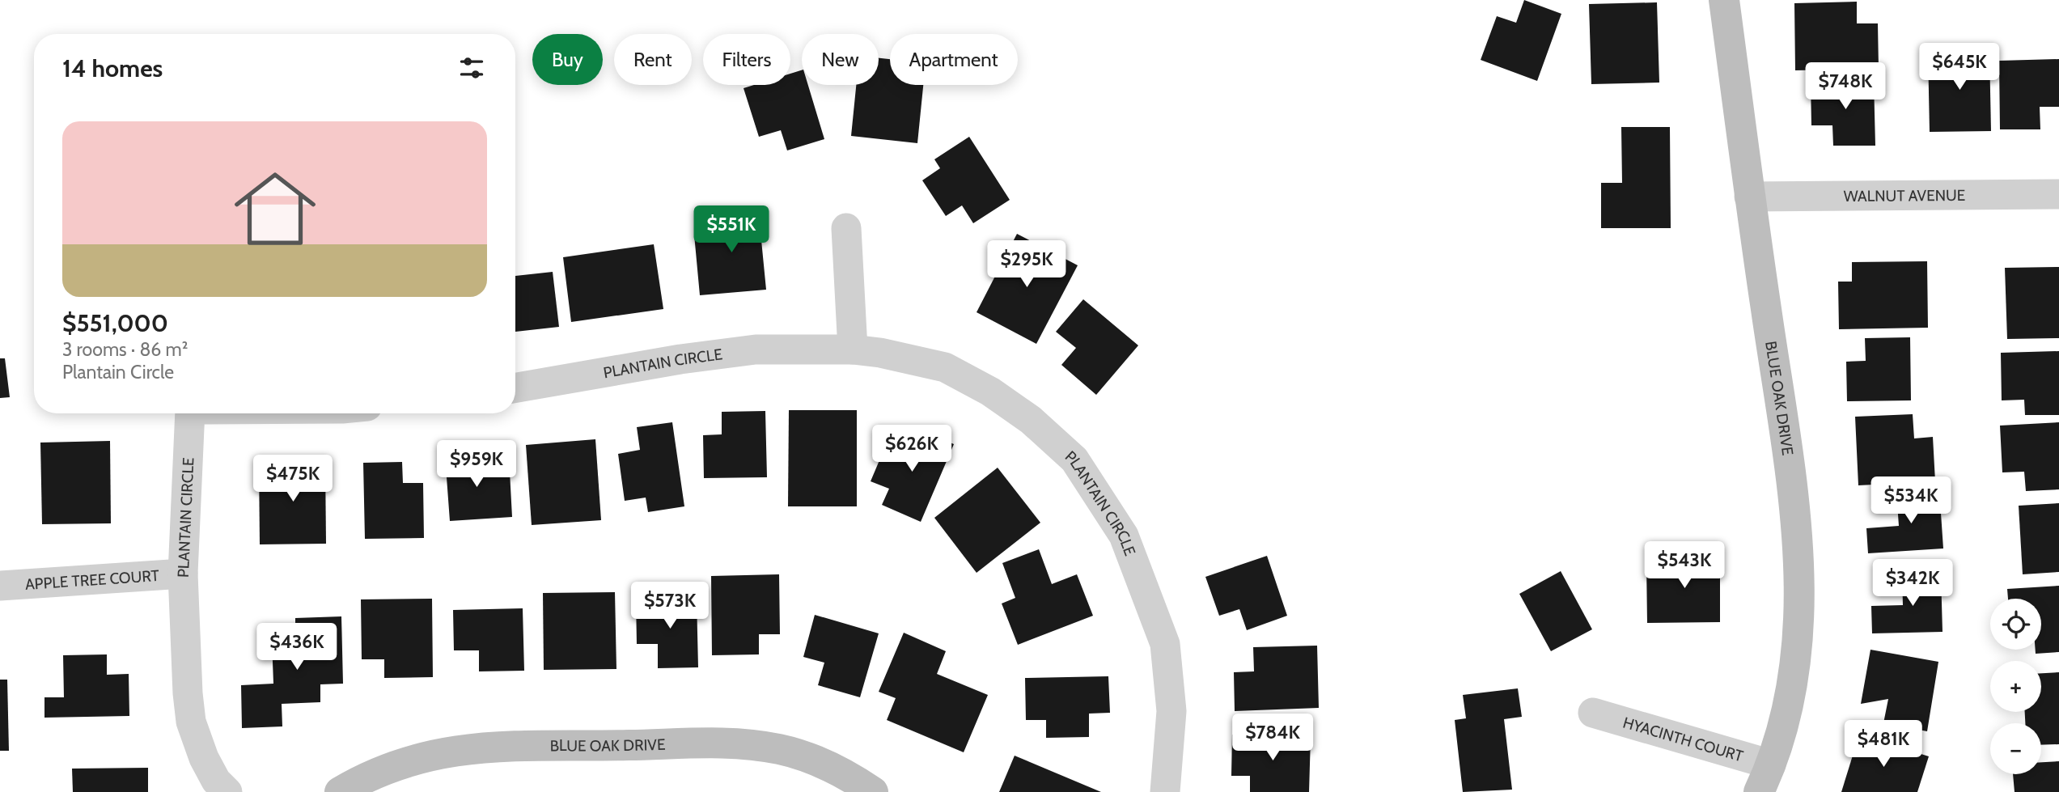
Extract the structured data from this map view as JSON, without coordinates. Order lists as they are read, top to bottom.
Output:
{
  "streets": {
    "street": [
      "WALNUT AVENUE",
      "PLANTAIN CIRCLE",
      "BLUE OAK DRIVE",
      "APPLE TREE COURT",
      "HYACINTH COURT"
    ]
  },
  "crossings": [
    ["WALNUT AVENUE", "BLUE OAK DRIVE"],
    ["PLANTAIN CIRCLE", "APPLE TREE COURT"],
    ["BLUE OAK DRIVE", "HYACINTH COURT"]
  ],
  "page": {
    "chip": [
      "Buy",
      "Rent",
      "Filters",
      "New",
      "Apartment"
    ],
    "heading": "14 homes",
    "price": [
      "$645K",
      "$748K",
      "$551K",
      "$295K",
      "$626K",
      "$959K",
      "$475K",
      "$534K",
      "$543K",
      "$342K",
      "$573K",
      "$436K",
      "$784K",
      "$481K"
    ],
    "list": [
      {
        "name": "$551,000",
        "note": "3 rooms · 86 m² · Plantain Circle"
      }
    ],
    "map_buttons": ["+", "−"]
  }
}
